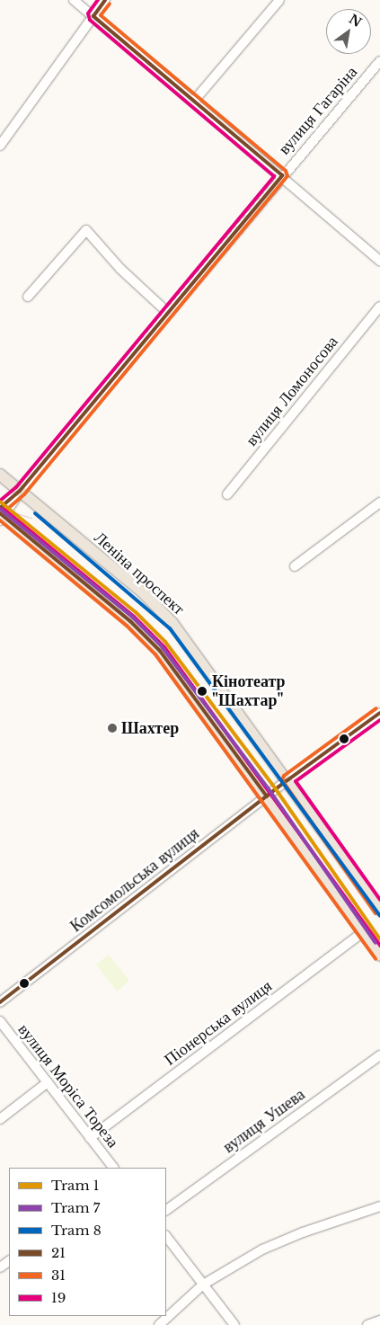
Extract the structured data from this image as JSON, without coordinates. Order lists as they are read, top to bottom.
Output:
{
  "streets": {
    "main road": ["Леніна проспект"],
    "street": [
      "вулиця Гагаріна",
      "вулиця Ломоносова",
      "Комсомольська вулиця",
      "Піонерська вулиця",
      "вулиця Моріса Тореза",
      "вулиця Ушева"
    ]
  },
  "crossings": [
    ["вулиця Гагаріна", "Леніна проспект"],
    ["Леніна проспект", "Комсомольська вулиця"],
    ["Піонерська вулиця", "вулиця Моріса Тореза"]
  ],
  "places": ["Кінотеатр \"Шахтар\"", "Шахтер"],
  "lines": [
    "transit line 21",
    "transit line 19",
    "transit line 31",
    "tram line 1",
    "tram line 7",
    "tram line 8"
  ],
  "legend": [
    "Tram 1",
    "Tram 7",
    "Tram 8",
    "21",
    "31",
    "19"
  ],
  "north": "top right"
}
